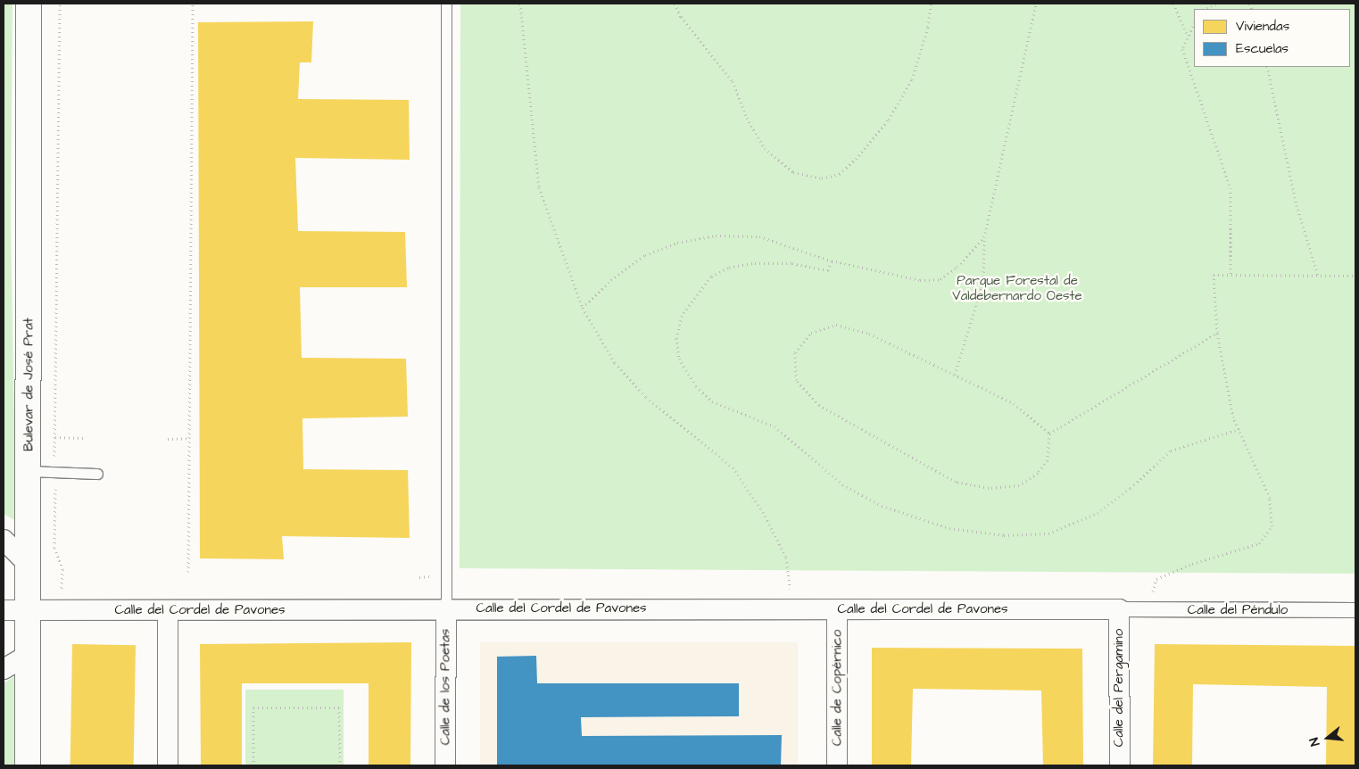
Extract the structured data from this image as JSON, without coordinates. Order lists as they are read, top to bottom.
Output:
{
  "streets": {
    "street": [
      "Bulevar de José Prat",
      "Calle del Cordel de Pavones",
      "Calle del Péndulo",
      "Calle de los Poetas",
      "Calle de Copérnico",
      "Calle del Pergamino"
    ]
  },
  "crossings": [
    ["Bulevar de José Prat", "Calle del Cordel de Pavones"],
    ["Calle del Cordel de Pavones", "Calle del Péndulo"],
    ["Calle del Cordel de Pavones", "Calle de los Poetas"],
    ["Calle del Cordel de Pavones", "Calle de Copérnico"],
    ["Calle del Cordel de Pavones", "Calle del Pergamino"],
    ["Calle del Péndulo", "Calle del Pergamino"]
  ],
  "parks": ["Parque Forestal de Valdebernardo Oeste"],
  "legend": ["Viviendas", "Escuelas"],
  "north": "left"
}
